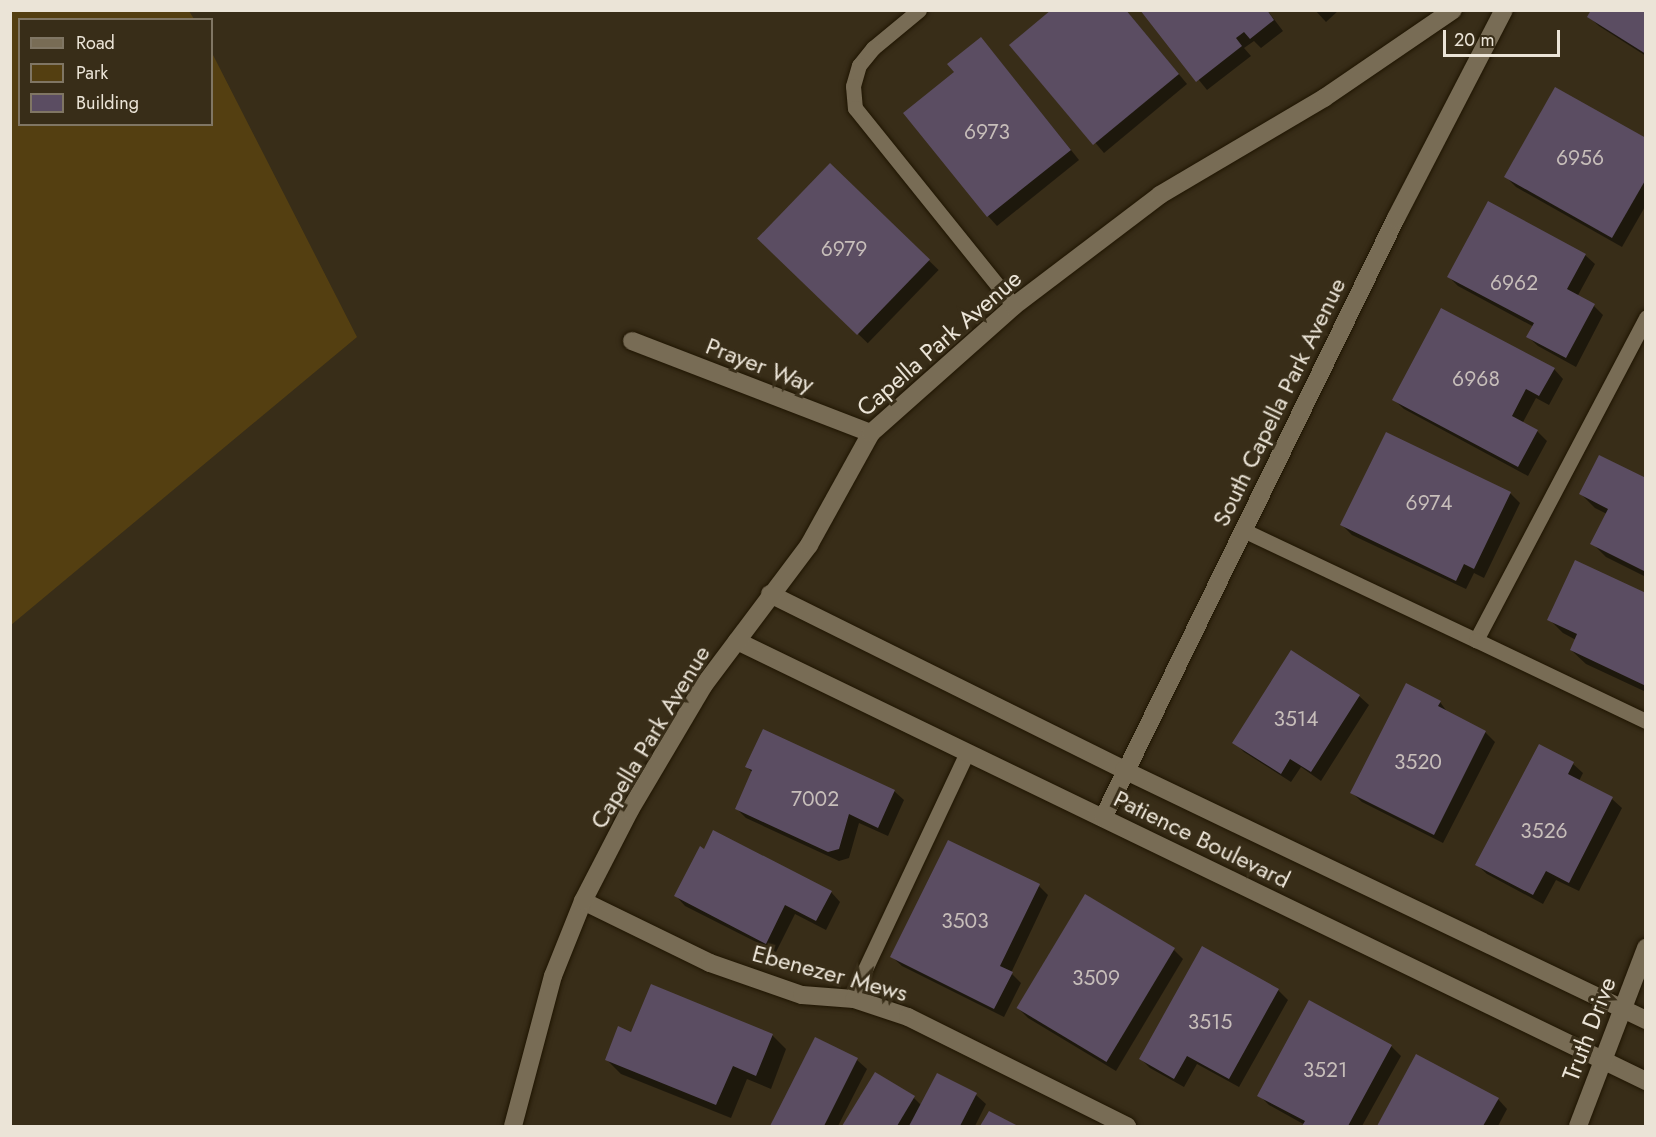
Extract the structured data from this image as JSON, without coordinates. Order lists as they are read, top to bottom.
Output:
{
  "streets": {
    "street": [
      "Capella Park Avenue",
      "Prayer Way",
      "South Capella Park Avenue",
      "Patience Boulevard",
      "Ebenezer Mews",
      "Truth Drive"
    ]
  },
  "crossings": [
    ["Capella Park Avenue", "Prayer Way"],
    ["Capella Park Avenue", "Patience Boulevard"],
    ["Capella Park Avenue", "Ebenezer Mews"],
    ["South Capella Park Avenue", "Patience Boulevard"],
    ["Patience Boulevard", "Truth Drive"]
  ],
  "house_numbers": [
    "6973",
    "6956",
    "6979",
    "6962",
    "6968",
    "6974",
    "3514",
    "3520",
    "7002",
    "3526",
    "3503",
    "3509",
    "3515",
    "3521"
  ],
  "legend": ["Road", "Park", "Building"],
  "scale_bar": "20 m"
}
